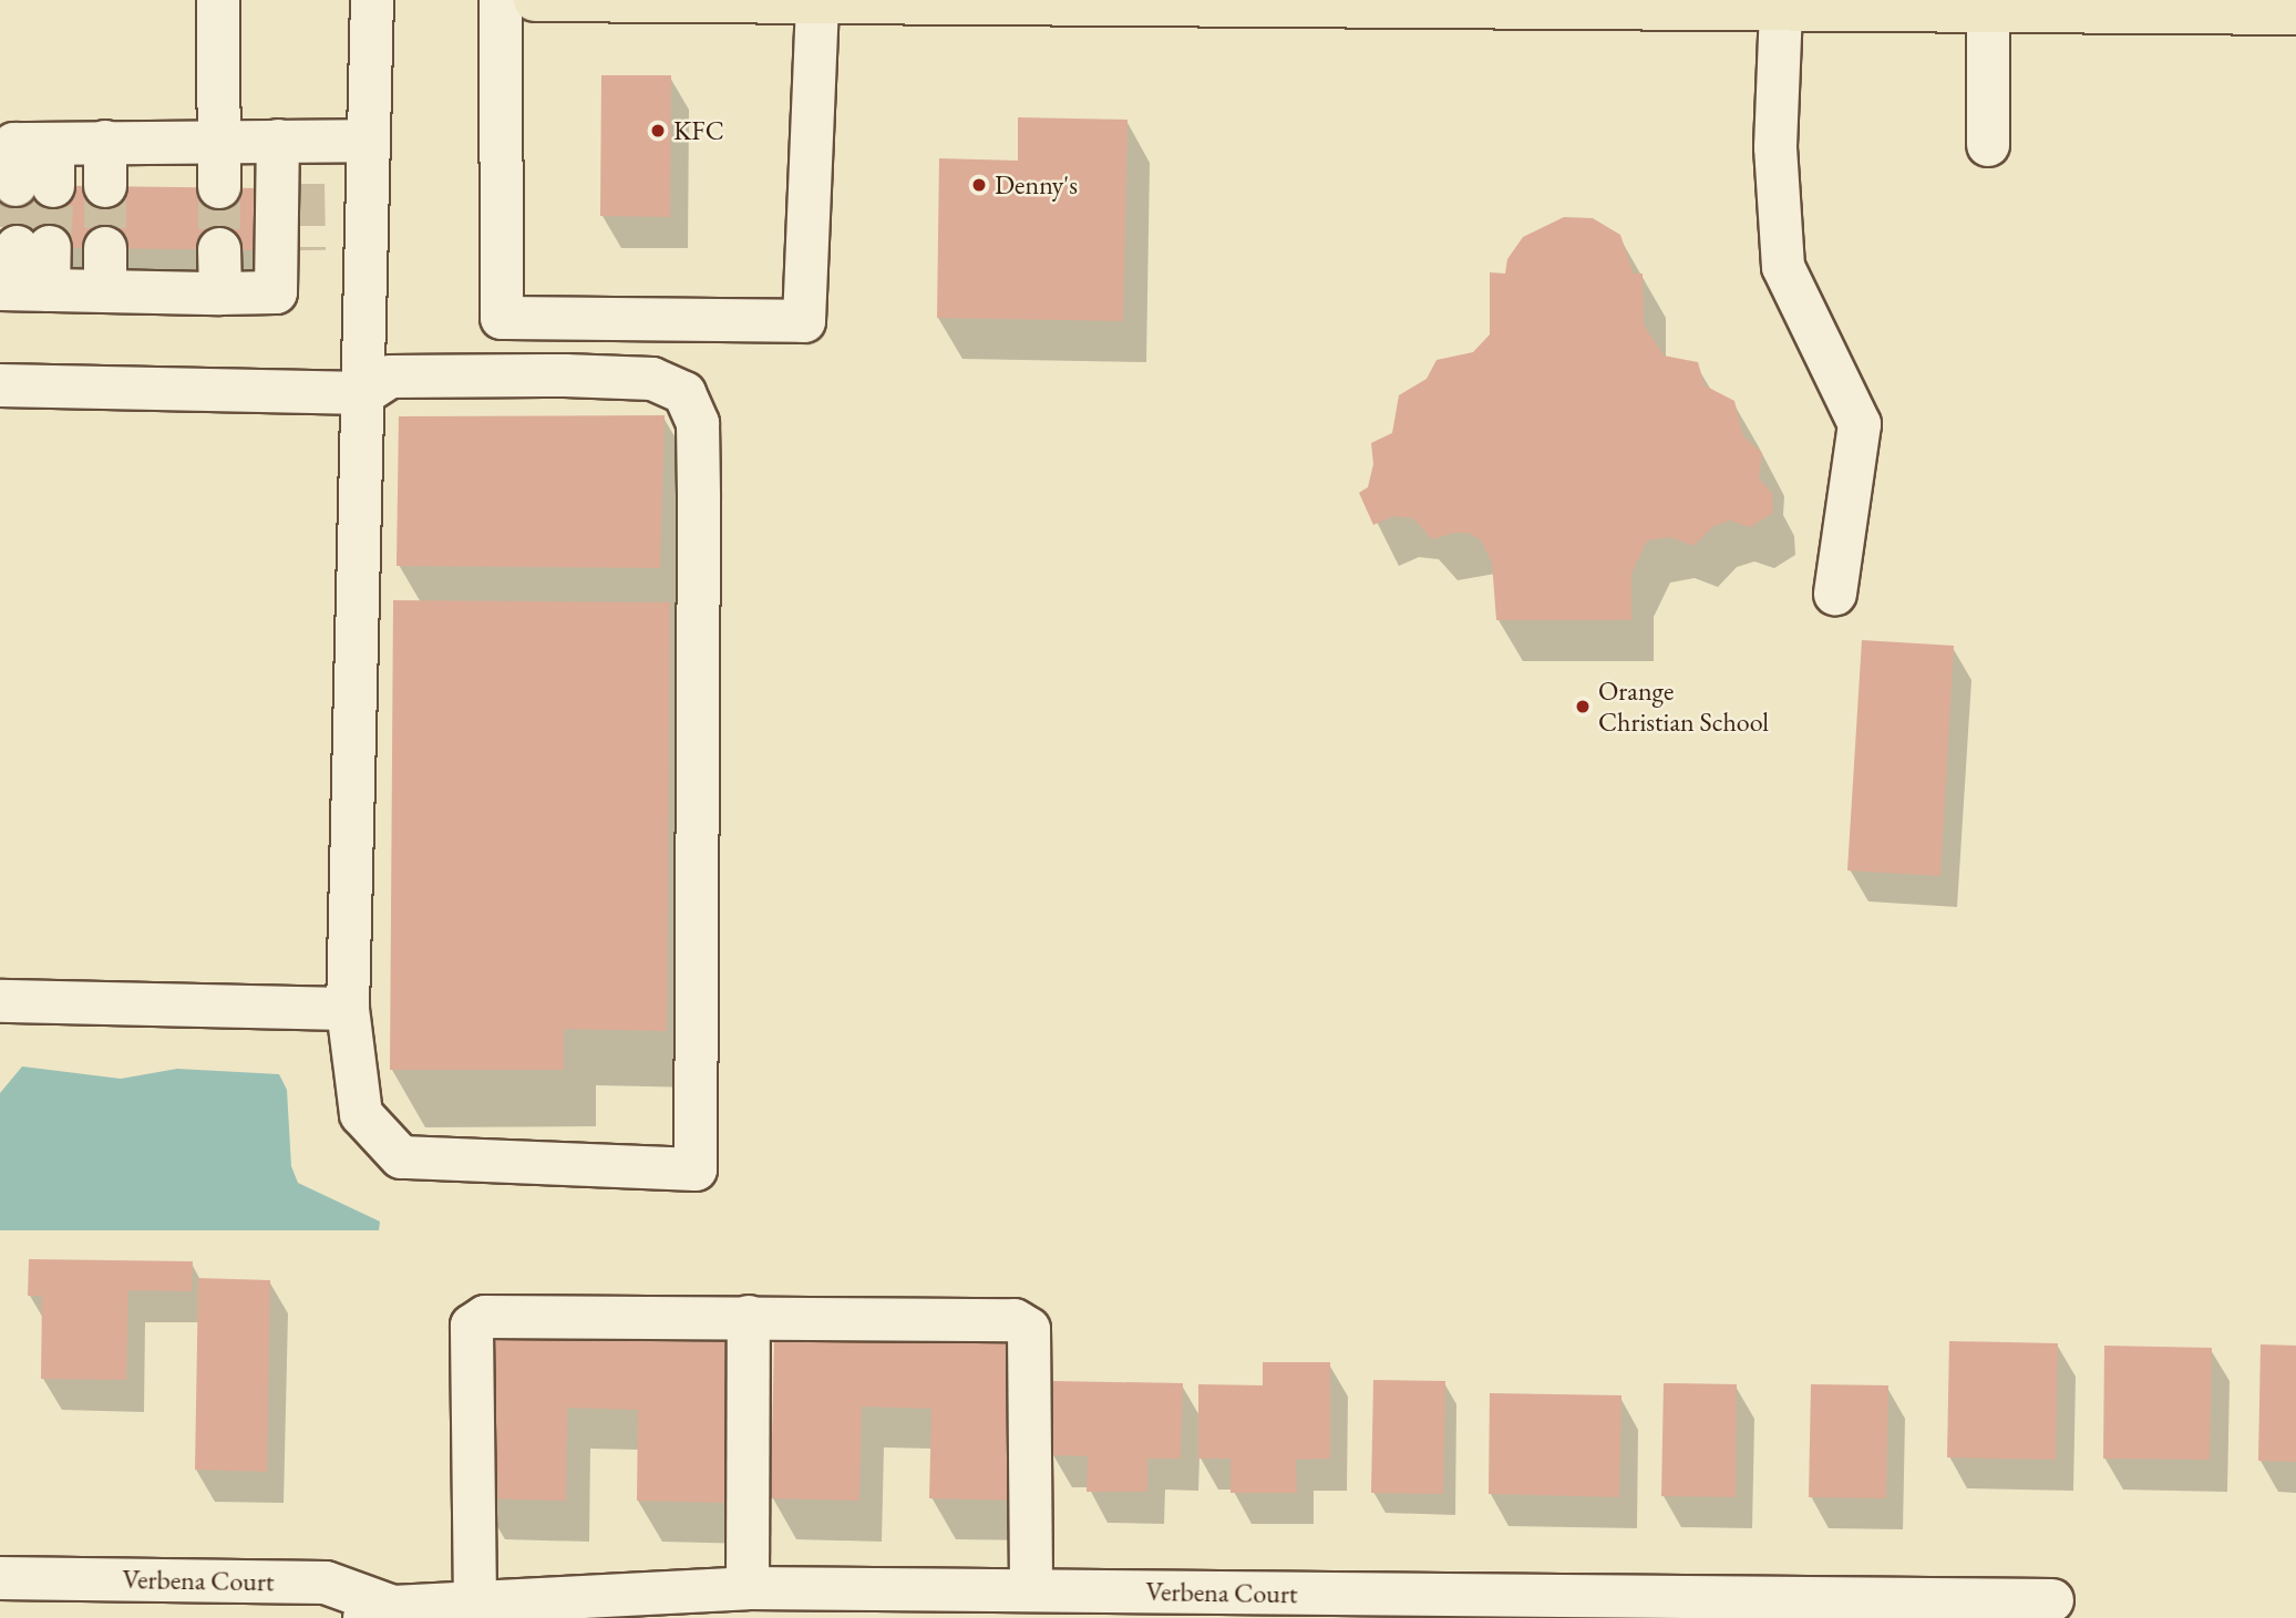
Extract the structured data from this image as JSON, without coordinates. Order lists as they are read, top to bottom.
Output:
{
  "streets": {
    "street": ["Verbena Court"]
  },
  "places": ["KFC", "Denny's", "Orange Christian School"]
}
